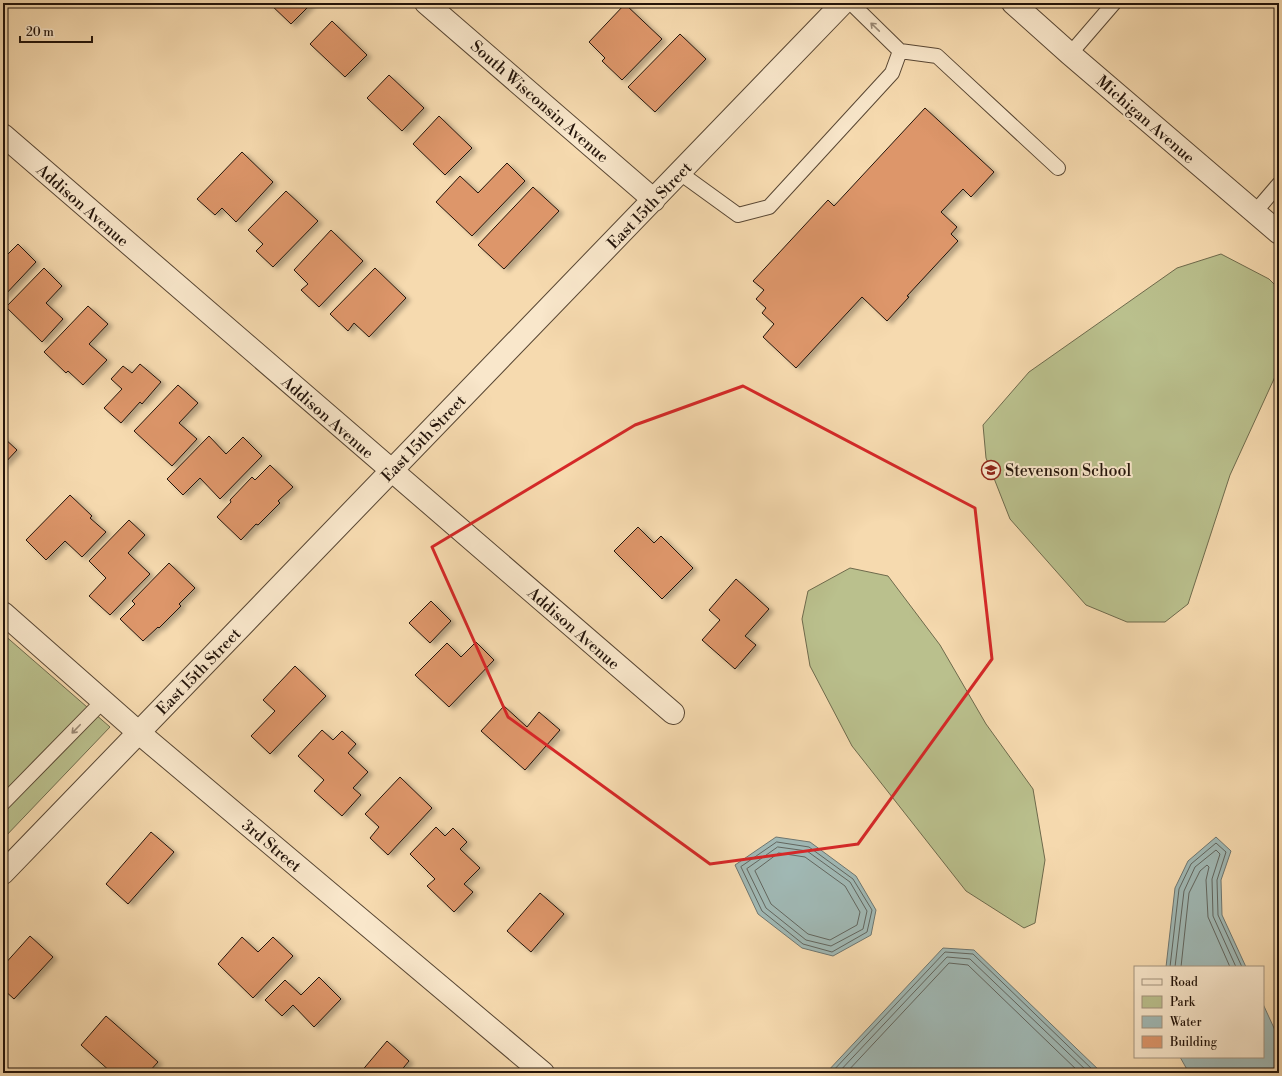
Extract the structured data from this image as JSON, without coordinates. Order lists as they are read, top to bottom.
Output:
{
  "streets": {
    "street": [
      "South Wisconsin Avenue",
      "Michigan Avenue",
      "Addison Avenue",
      "East 15th Street",
      "3rd Street"
    ]
  },
  "crossings": [
    ["South Wisconsin Avenue", "East 15th Street"],
    ["Addison Avenue", "East 15th Street"],
    ["East 15th Street", "3rd Street"]
  ],
  "places": {
    "school or university": ["Stevenson School"]
  },
  "legend": [
    "Road",
    "Park",
    "Water",
    "Building"
  ],
  "scale_bar": "20 m"
}
